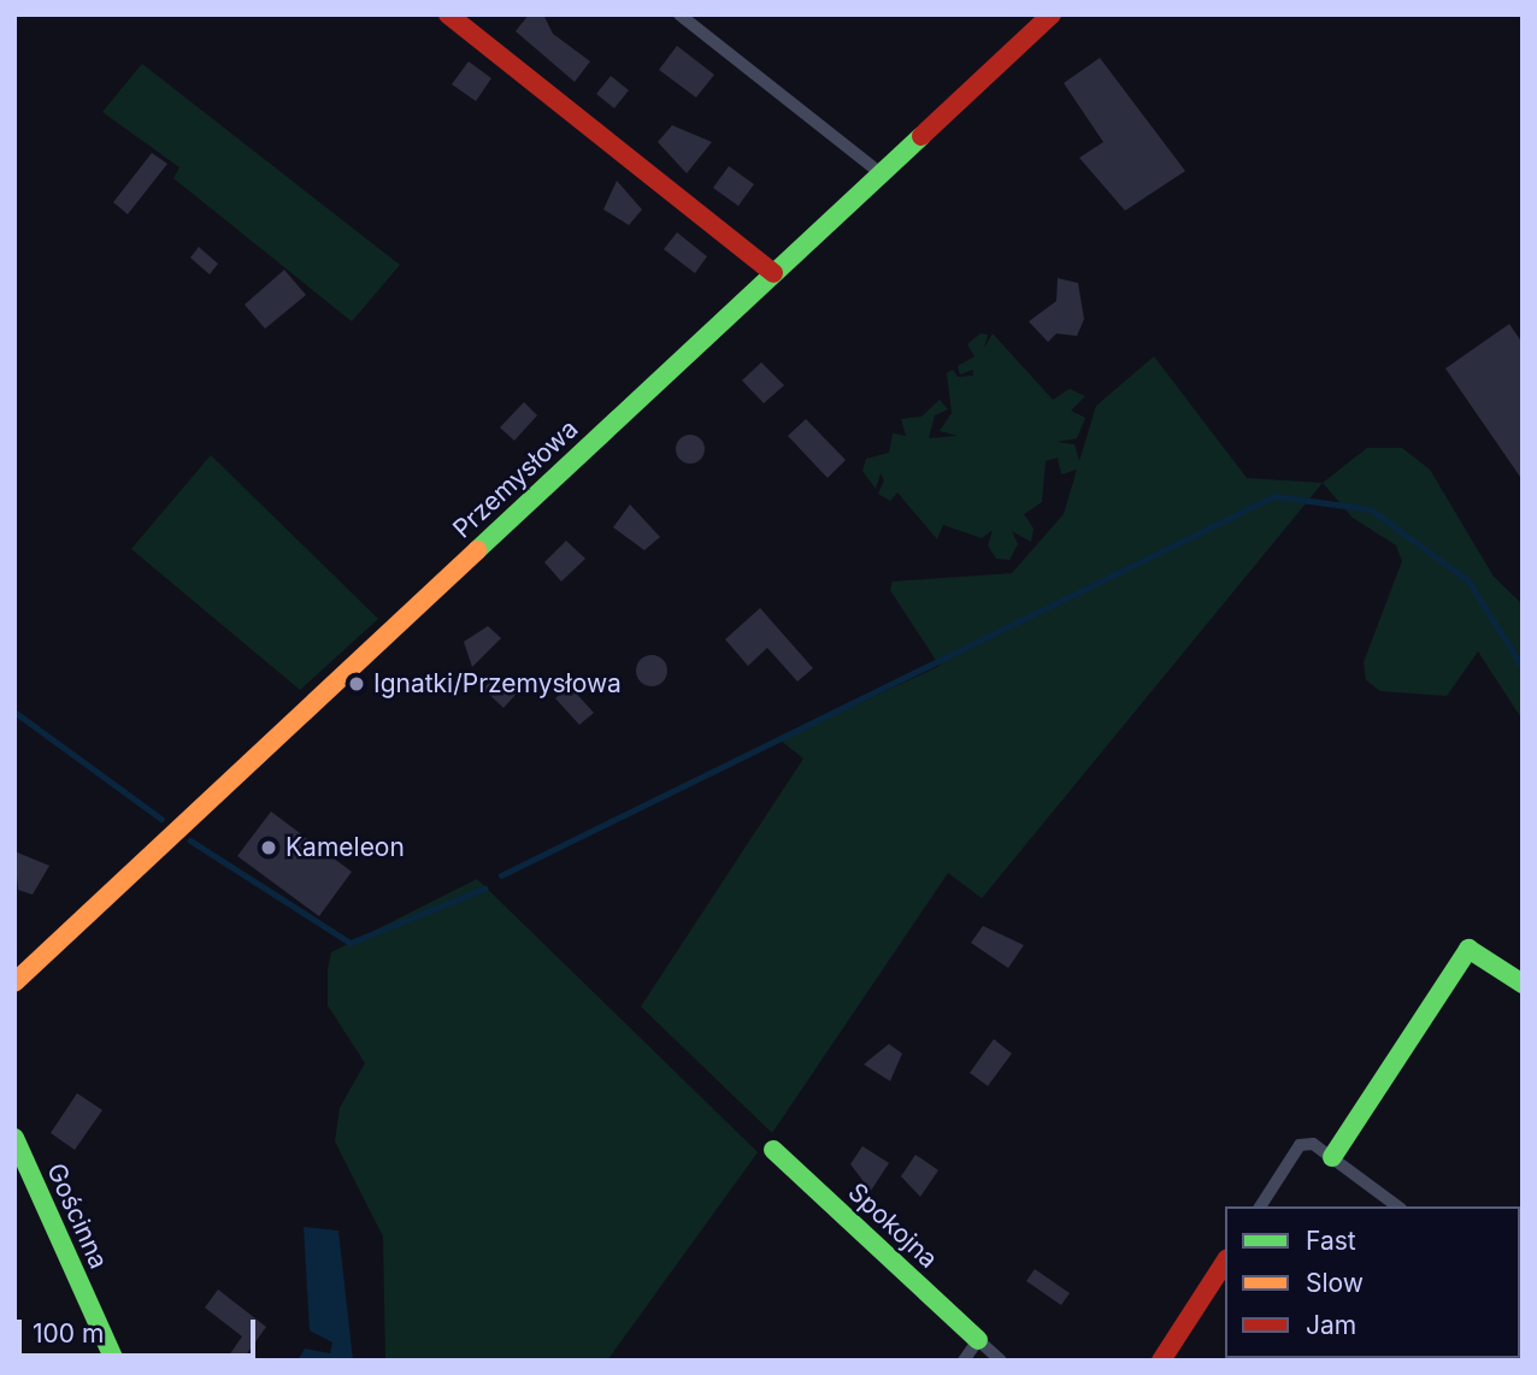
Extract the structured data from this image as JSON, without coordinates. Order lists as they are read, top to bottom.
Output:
{
  "streets": {
    "street": ["Przemysłowa", "Gościnna", "Spokojna"]
  },
  "places": ["Ignatki/Przemysłowa", "Kameleon"],
  "legend": ["Fast", "Slow", "Jam"],
  "scale_bar": "100 m"
}
